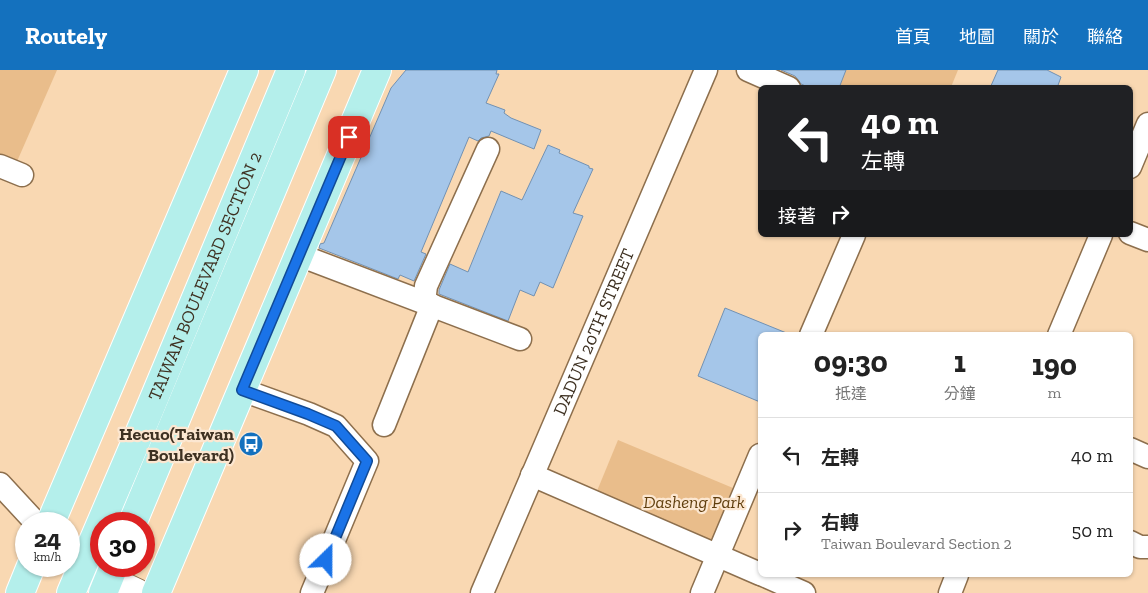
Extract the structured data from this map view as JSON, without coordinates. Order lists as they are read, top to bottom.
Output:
{
  "streets": {
    "main road": ["TAIWAN BOULEVARD SECTION 2"],
    "street": ["DADUN 20TH STREET"]
  },
  "parks": ["Dasheng Park"],
  "places": {
    "bus stop": ["Hecuo(Taiwan Boulevard)"]
  },
  "page": {
    "header": "Routely",
    "nav": [
      "首頁",
      "地圖",
      "關於",
      "聯絡"
    ],
    "turn": ["40 m", "左轉"],
    "then": "接著",
    "eta": [
      "09:30",
      "抵達",
      "1",
      "分鐘",
      "190",
      "m"
    ],
    "list": [
      {
        "name": "左轉",
        "value": "40 m"
      },
      {
        "name": "右轉",
        "note": "Taiwan Boulevard Section 2",
        "value": "50 m"
      }
    ],
    "speed": "24 km/h",
    "limit": "30"
  }
}
